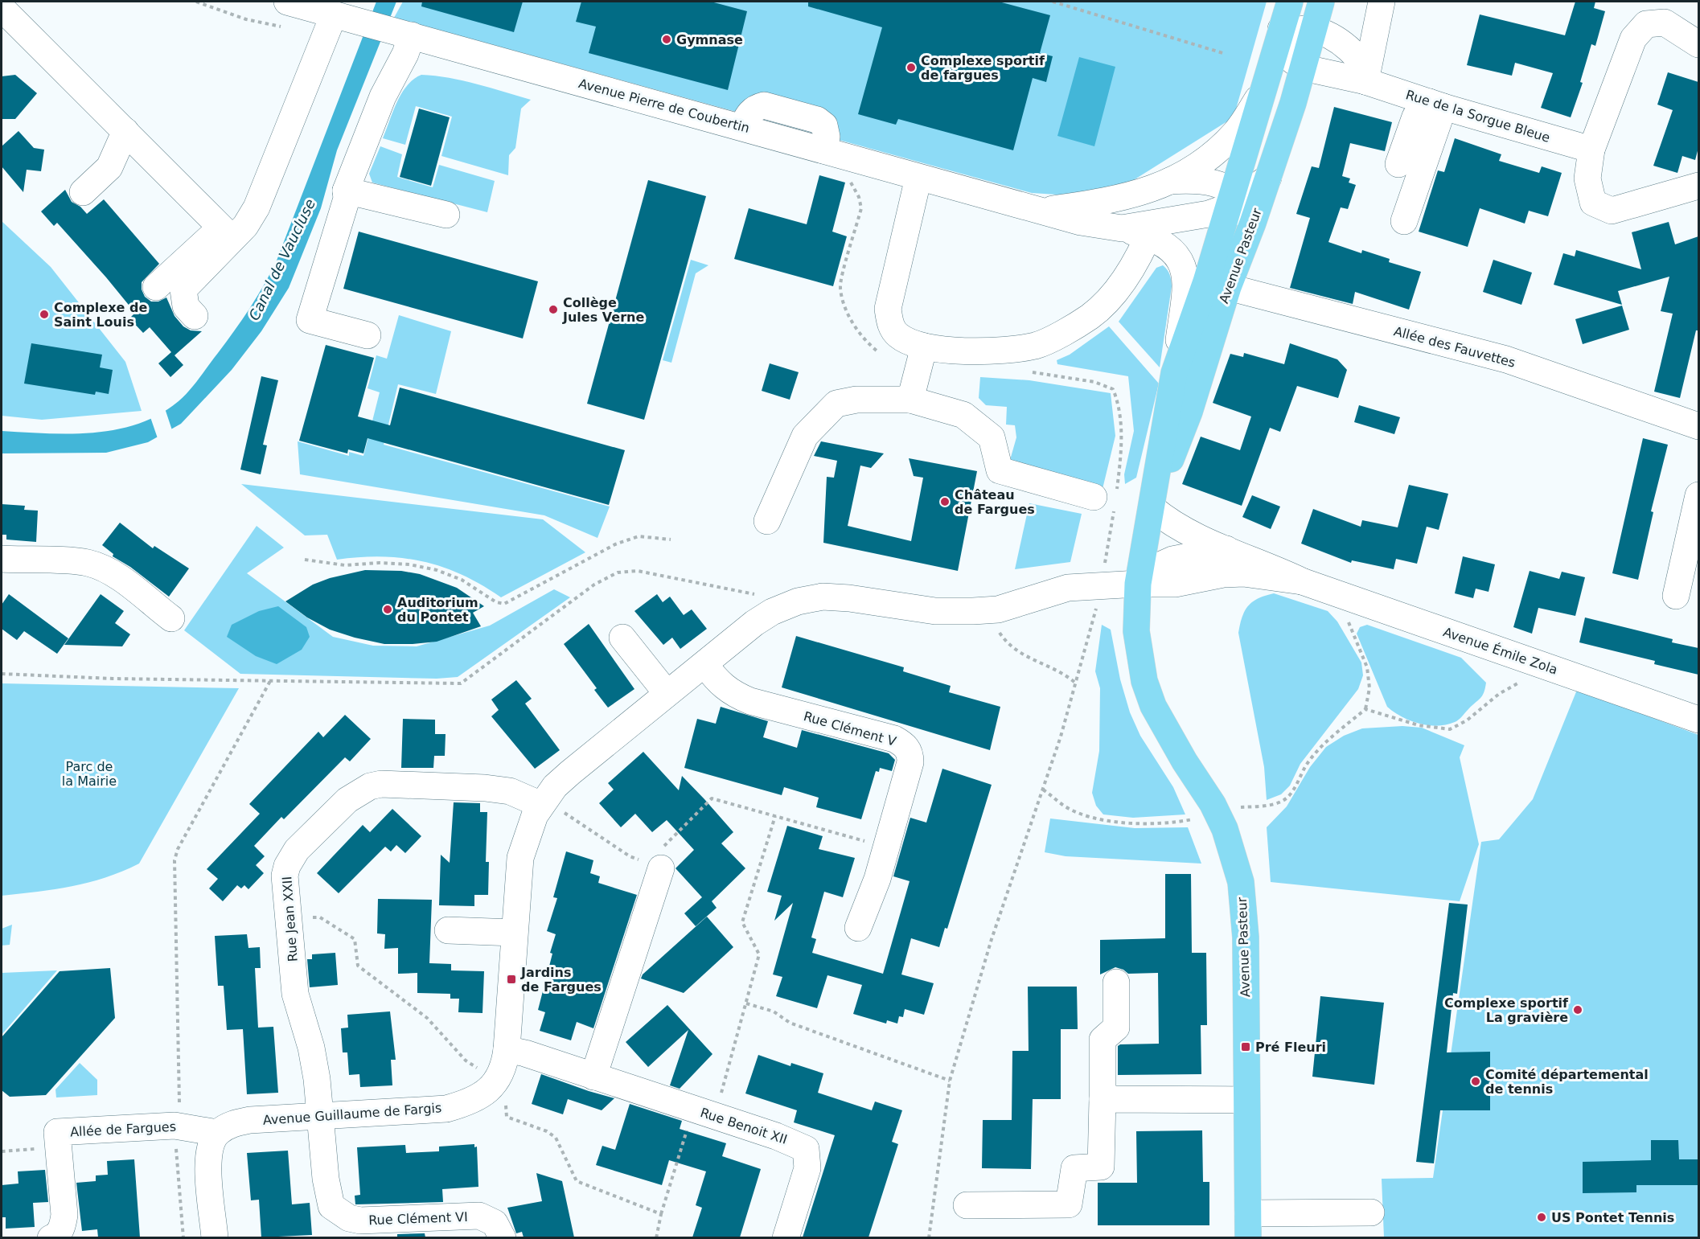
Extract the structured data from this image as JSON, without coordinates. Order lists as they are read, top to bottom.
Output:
{
  "streets": {
    "main road": ["Avenue Pasteur"],
    "street": [
      "Avenue Pierre de Coubertin",
      "Rue de la Sorgue Bleue",
      "Allée des Fauvettes",
      "Avenue Émile Zola",
      "Rue Clément V",
      "Rue Jean XXII",
      "Avenue Guillaume de Fargis",
      "Rue Benoit XII",
      "Allée de Fargues",
      "Rue Clément VI"
    ]
  },
  "crossings": [
    ["Avenue Pierre de Coubertin", "Avenue Pasteur"],
    ["Rue de la Sorgue Bleue", "Avenue Pasteur"],
    ["Avenue Pasteur", "Allée des Fauvettes"],
    ["Avenue Pasteur", "Avenue Émile Zola"],
    ["Avenue Pasteur", "Avenue Guillaume de Fargis"],
    ["Avenue Émile Zola", "Avenue Guillaume de Fargis"],
    ["Rue Clément V", "Avenue Guillaume de Fargis"],
    ["Rue Jean XXII", "Avenue Guillaume de Fargis"],
    ["Rue Jean XXII", "Rue Clément VI"],
    ["Avenue Guillaume de Fargis", "Rue Benoit XII"],
    ["Avenue Guillaume de Fargis", "Allée de Fargues"],
    ["Avenue Guillaume de Fargis", "Rue Clément VI"]
  ],
  "water": ["Canal de Vaucluse"],
  "parks": ["Parc de la Mairie"],
  "places": {
    "other": [
      "Gymnase",
      "Complexe sportif de fargues",
      "Collège Jules Verne",
      "Complexe de Saint Louis",
      "Château de Fargues",
      "Auditorium du Pontet",
      "Complexe sportif La gravière",
      "Comité départemental de tennis",
      "US Pontet Tennis"
    ],
    "transit": ["Jardins de Fargues", "Pré Fleuri"]
  }
}
